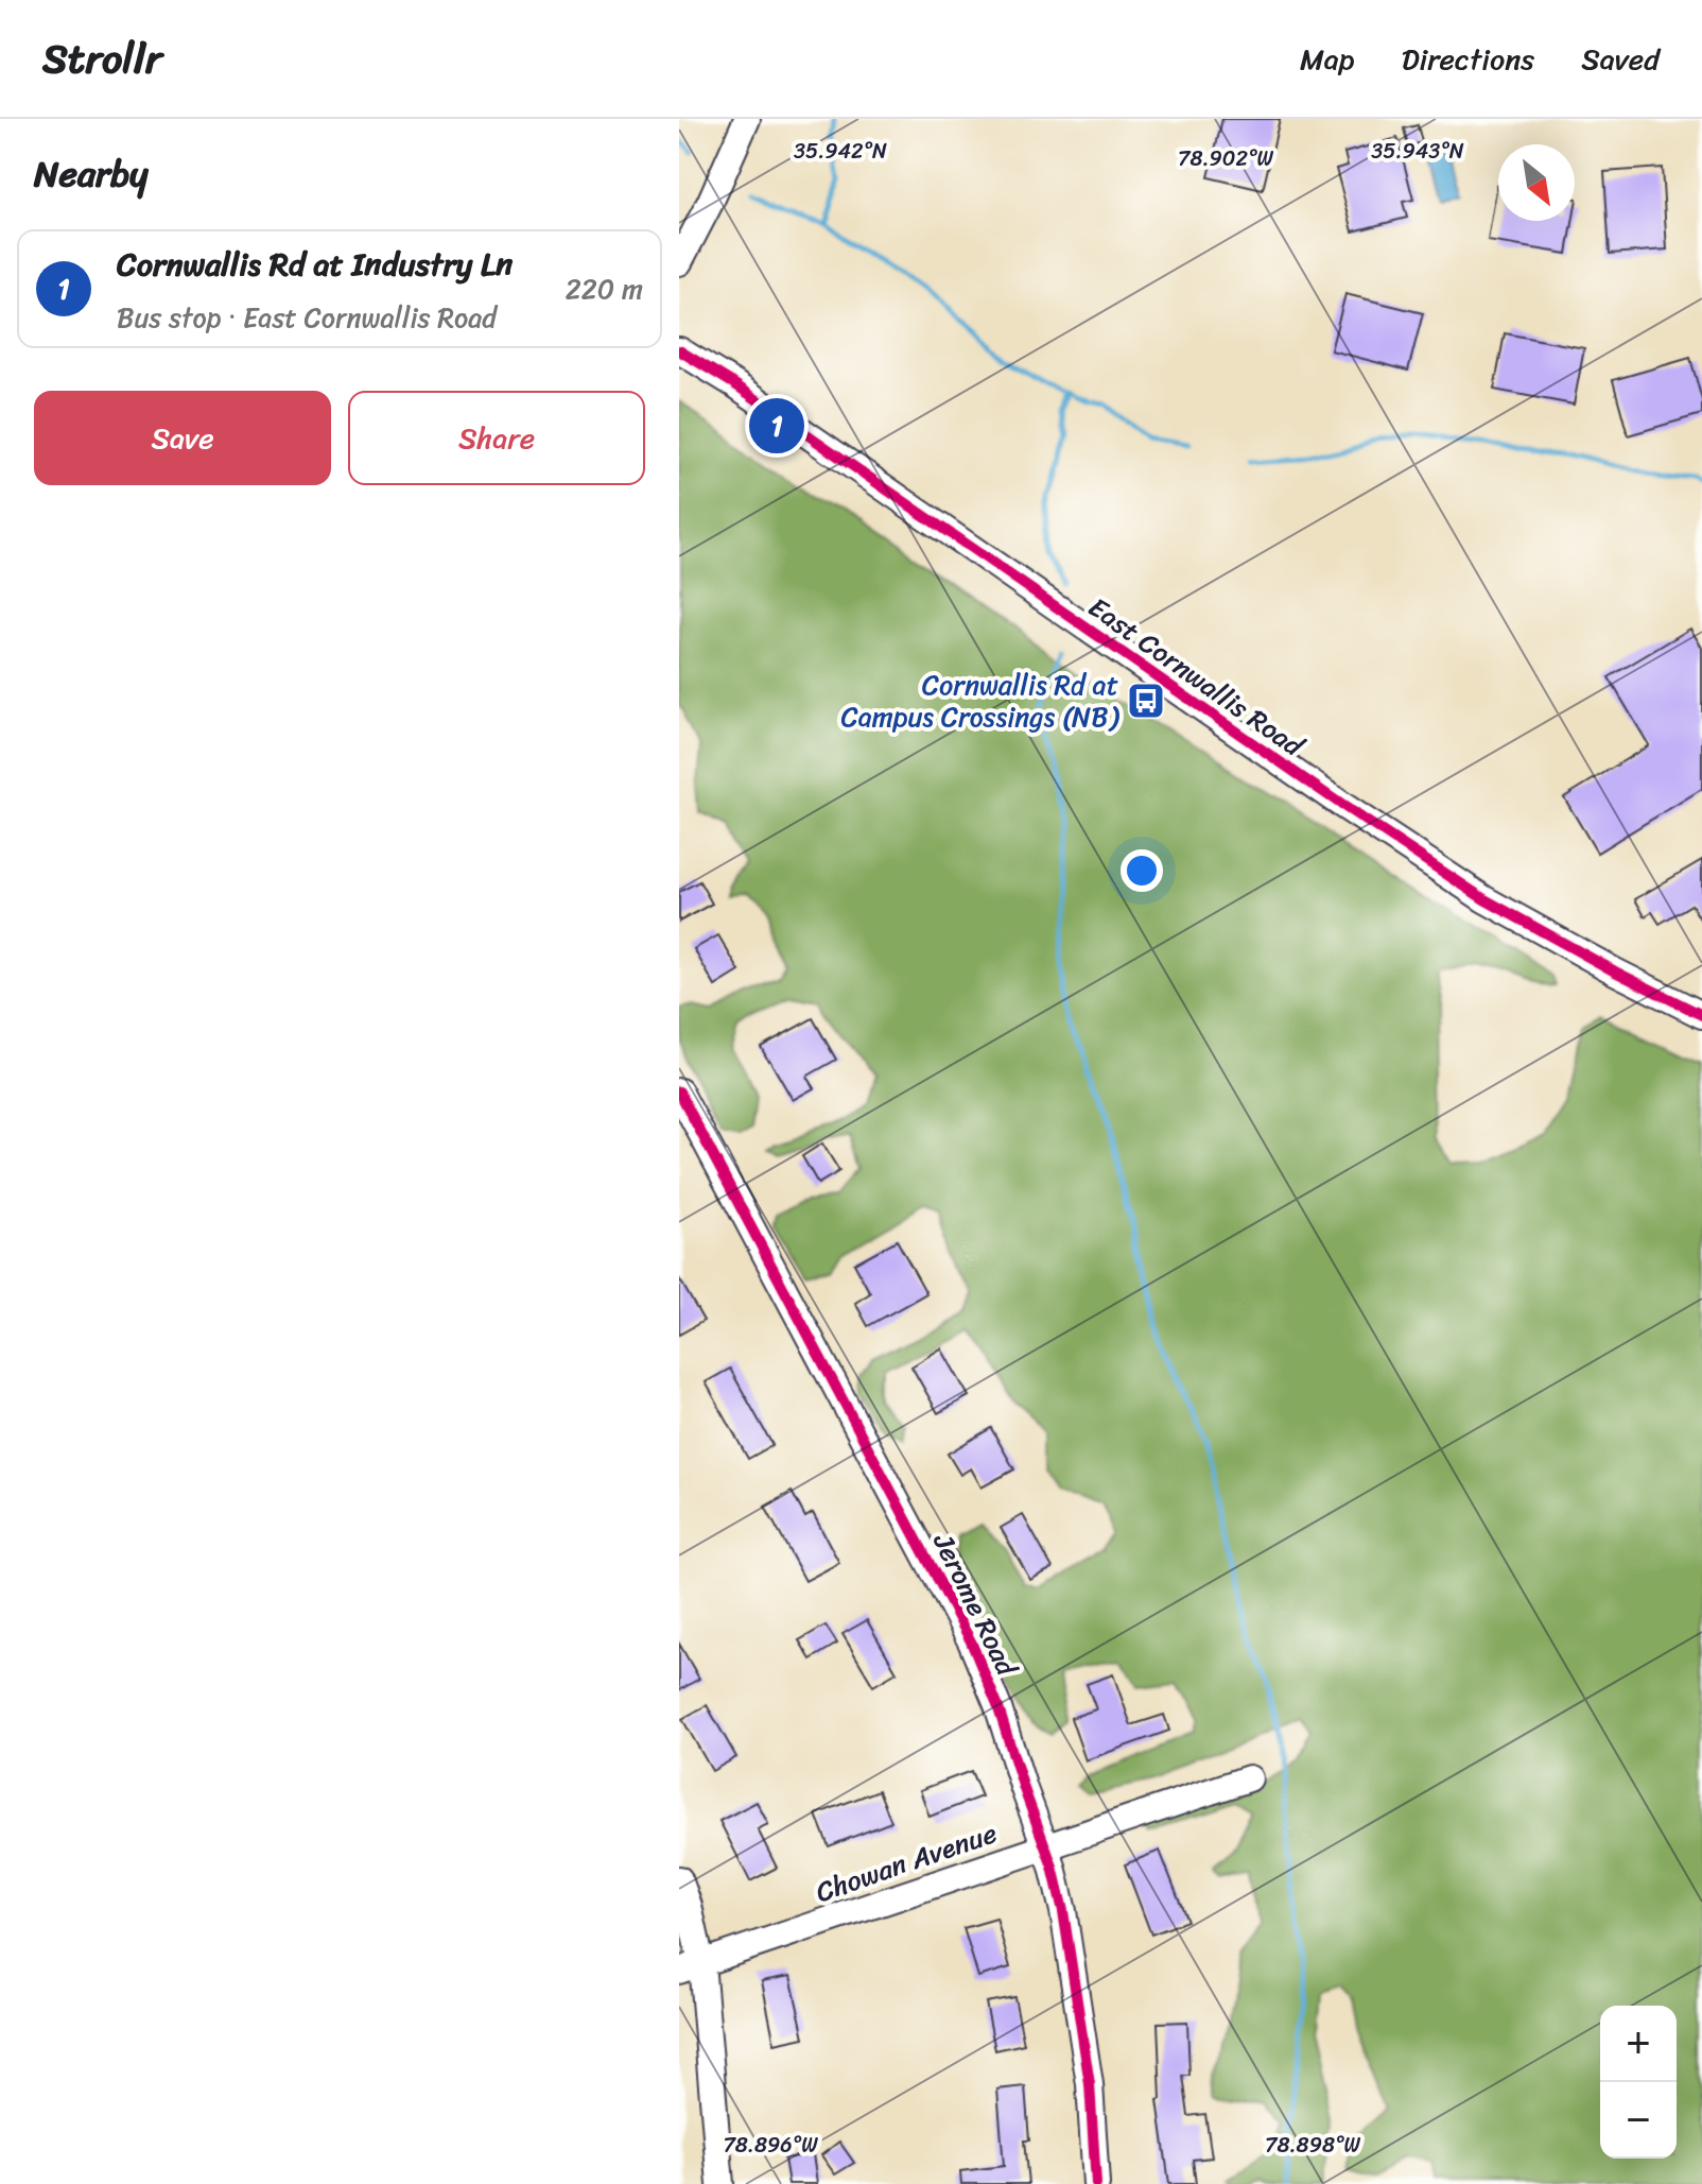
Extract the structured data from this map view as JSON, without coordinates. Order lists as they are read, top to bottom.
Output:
{
  "streets": {
    "street": ["East Cornwallis Road", "Jerome Road", "Chowan Avenue"]
  },
  "crossings": [
    ["Jerome Road", "Chowan Avenue"]
  ],
  "places": {
    "bus stop": ["Cornwallis Rd at Campus Crossings (NB)"]
  },
  "north": "bottom right",
  "page": {
    "header": "Strollr",
    "nav": ["Map", "Directions", "Saved"],
    "heading": "Nearby",
    "list": [
      {
        "mark": "1",
        "name": "Cornwallis Rd at Industry Ln",
        "note": "Bus stop · East Cornwallis Road",
        "value": "220 m"
      }
    ],
    "buttons": ["Save", "Share"],
    "pins": "1",
    "map_buttons": ["+", "−"]
  },
  "coordinates": [
    "35.942°N",
    "35.943°N",
    "78.902°W",
    "78.896°W",
    "78.898°W"
  ]
}
